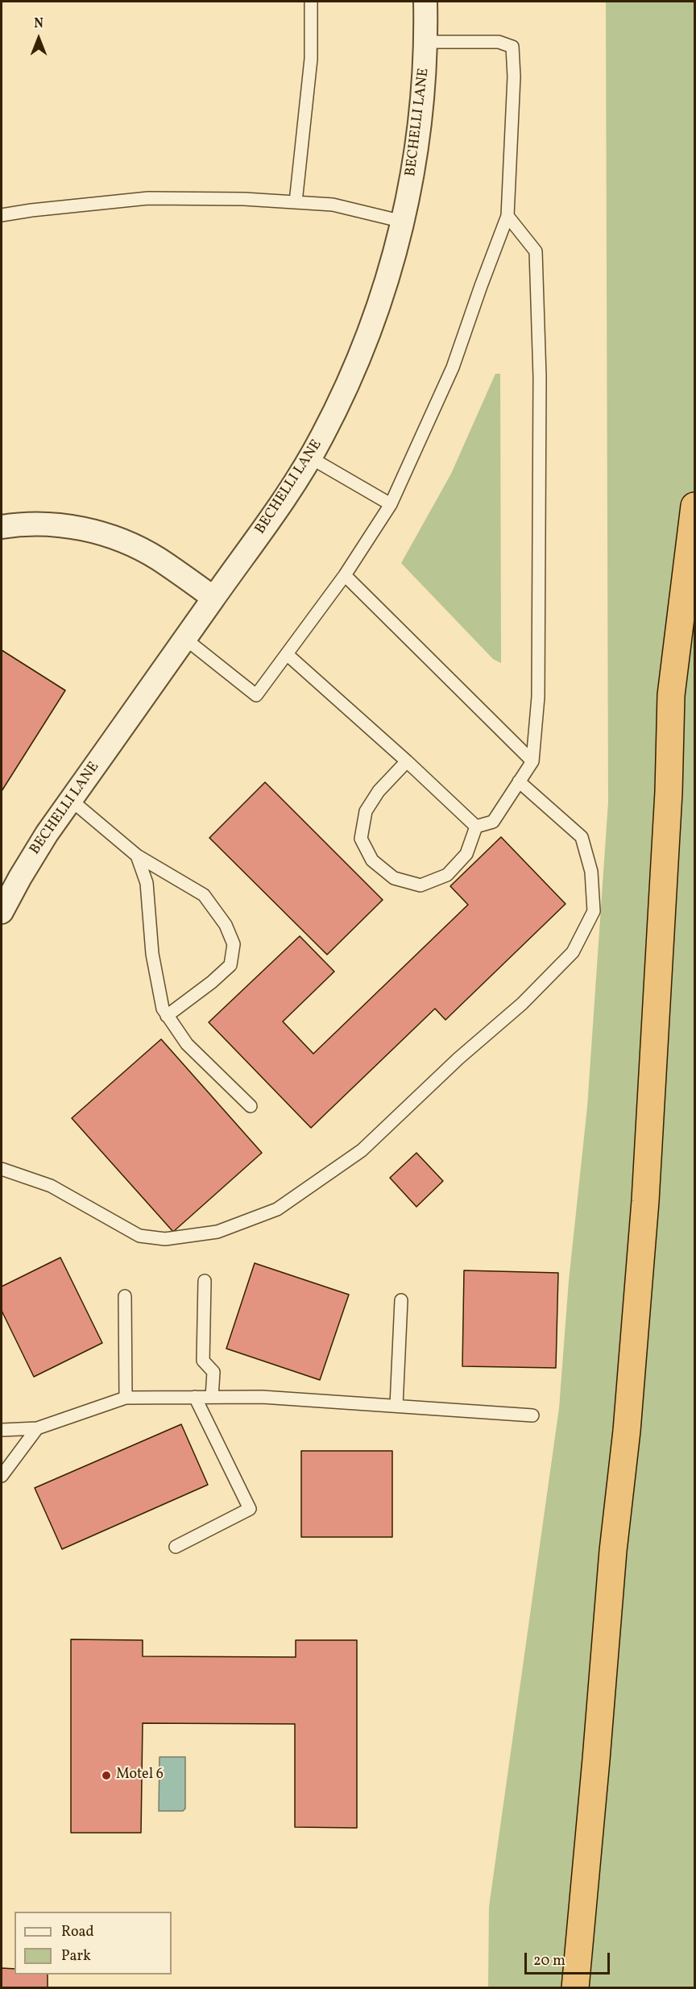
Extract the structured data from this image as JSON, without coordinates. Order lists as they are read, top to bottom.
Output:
{
  "streets": {
    "street": ["BECHELLI LANE"]
  },
  "places": ["Motel 6"],
  "legend": ["Road", "Park"],
  "scale_bar": "20 m",
  "north": "top"
}
